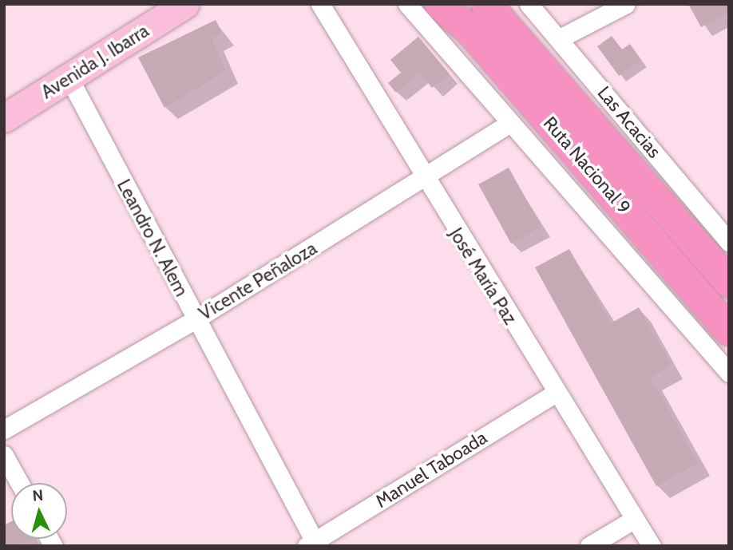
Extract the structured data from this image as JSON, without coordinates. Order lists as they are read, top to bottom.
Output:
{
  "streets": {
    "highway": ["Ruta Nacional 9"],
    "main road": ["Avenida J. Ibarra"],
    "street": [
      "Las Acacias",
      "Leandro N. Alem",
      "José María Paz",
      "Vicente Peñaloza",
      "Manuel Taboada"
    ]
  },
  "crossings": [
    ["Avenida J. Ibarra", "Leandro N. Alem"],
    ["Leandro N. Alem", "Vicente Peñaloza"],
    ["Leandro N. Alem", "Manuel Taboada"],
    ["José María Paz", "Vicente Peñaloza"],
    ["José María Paz", "Manuel Taboada"]
  ],
  "north": "top"
}
